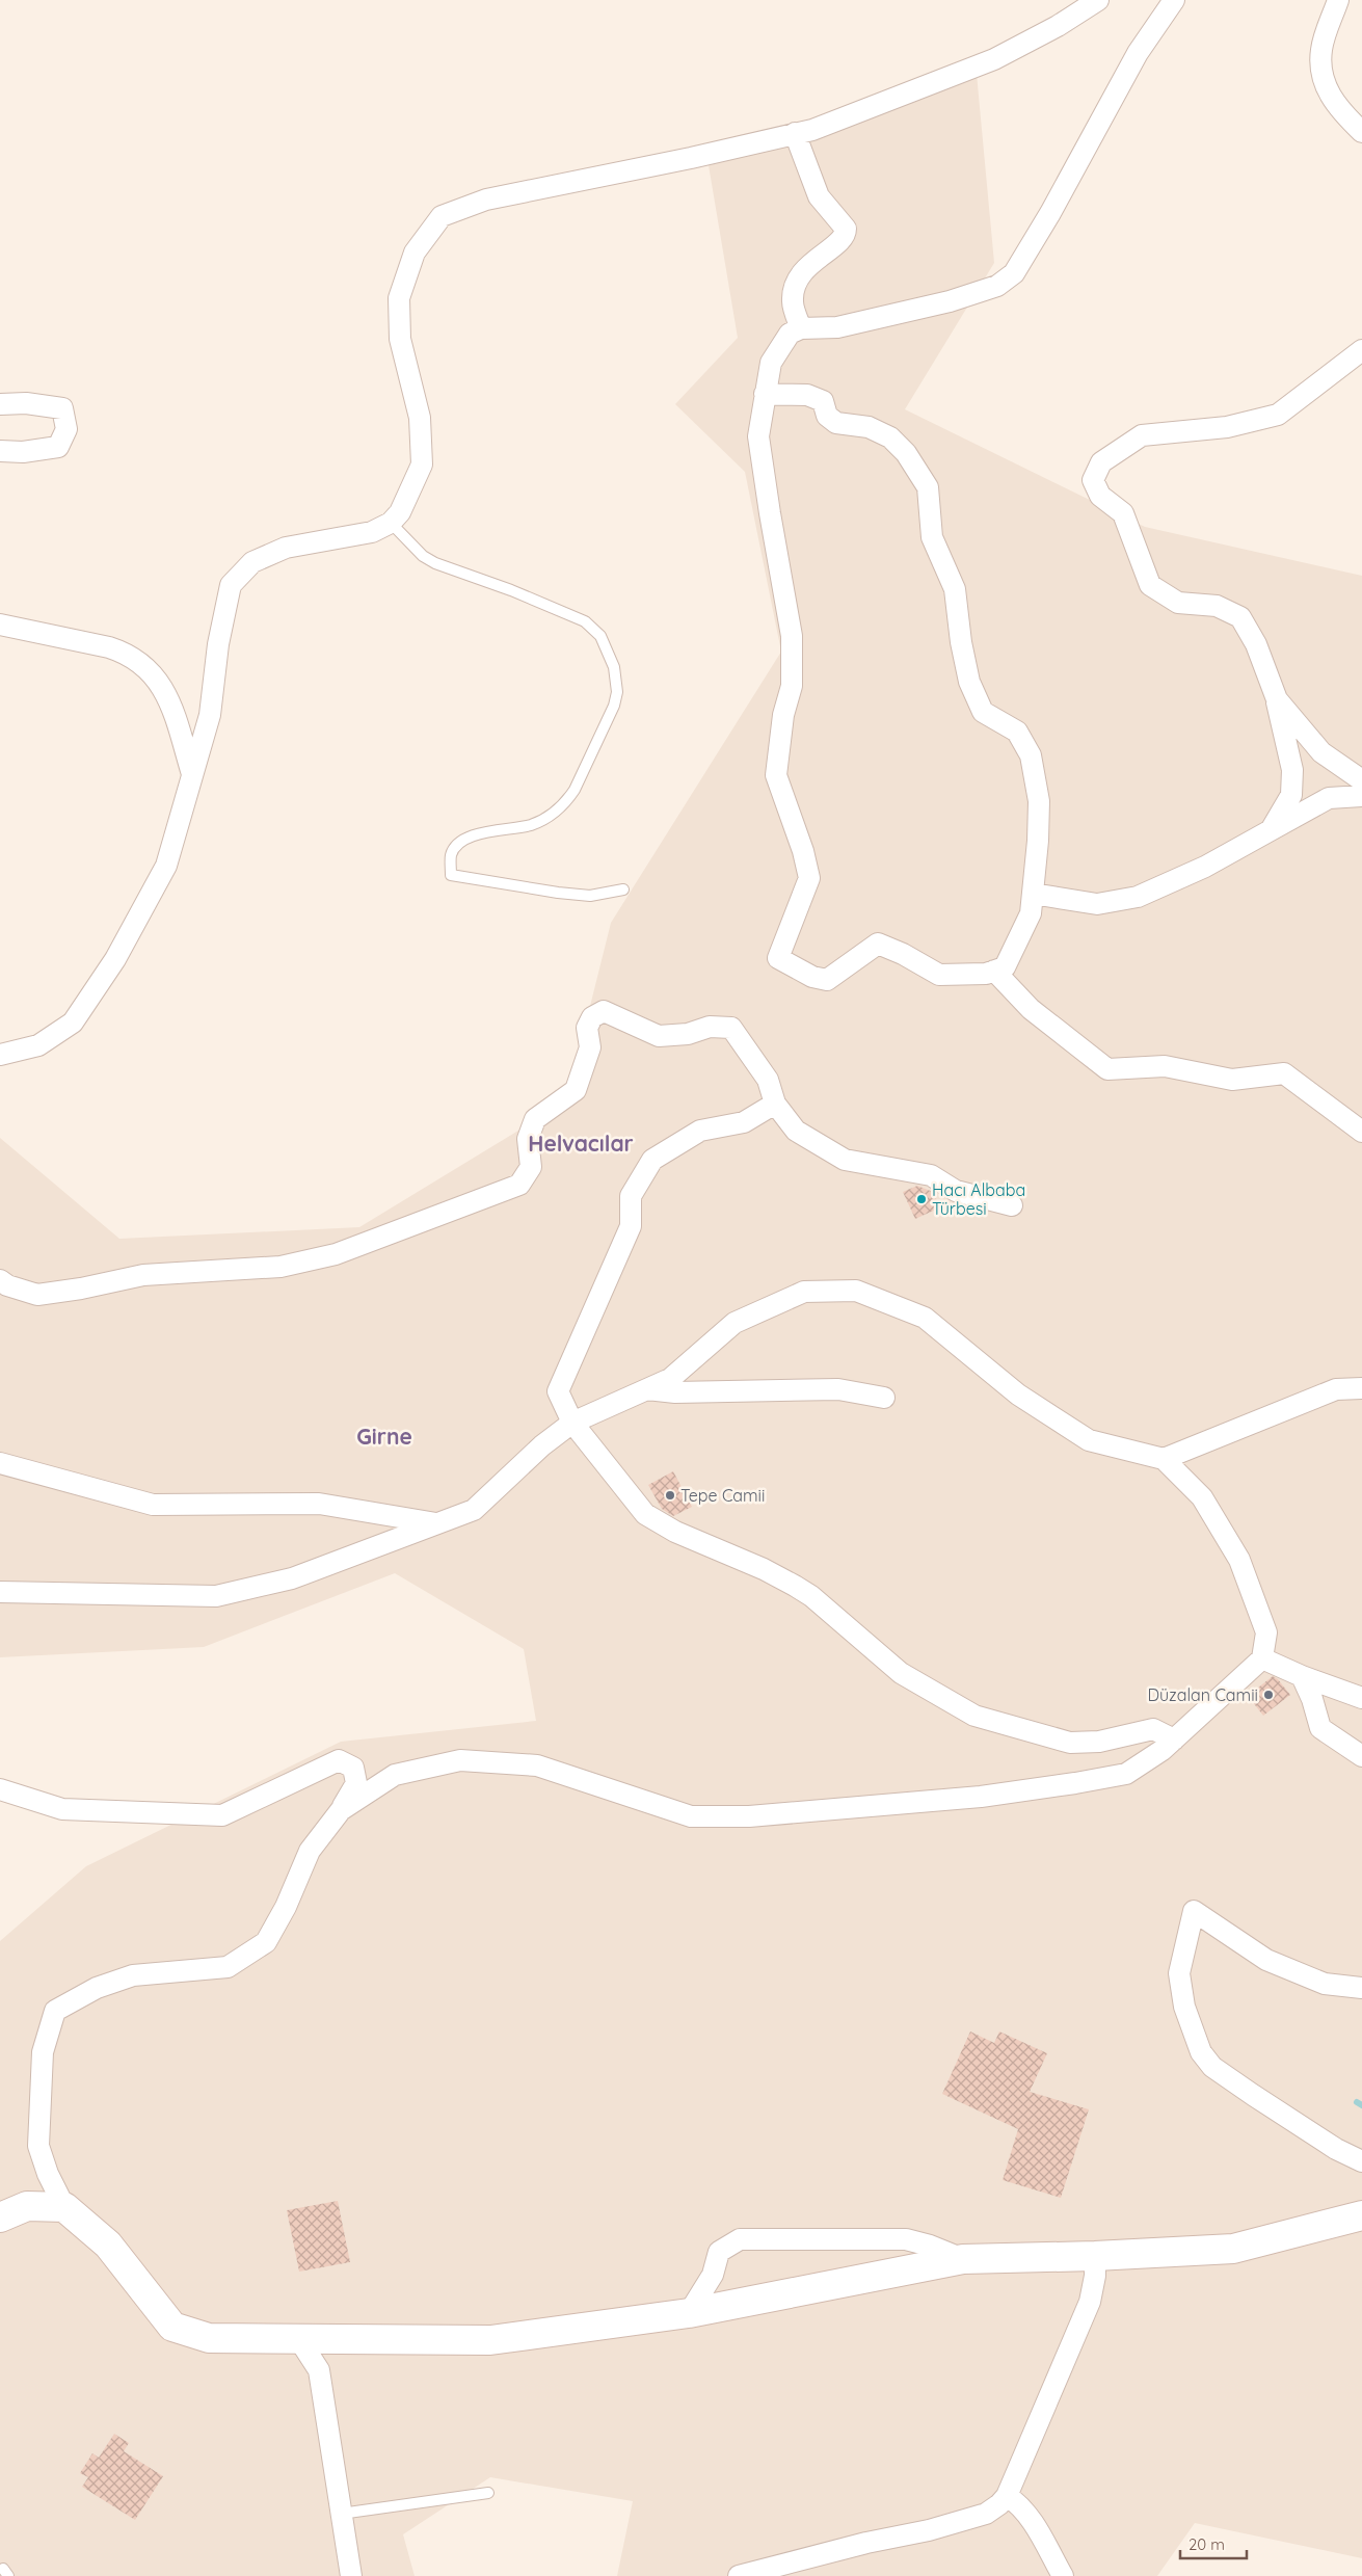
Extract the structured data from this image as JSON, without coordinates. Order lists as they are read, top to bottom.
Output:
{
  "districts": ["Helvacılar", "Girne"],
  "places": ["Hacı Albaba Türbesi", "Tepe Camii", "Düzalan Camii"],
  "scale_bar": "20 m"
}
